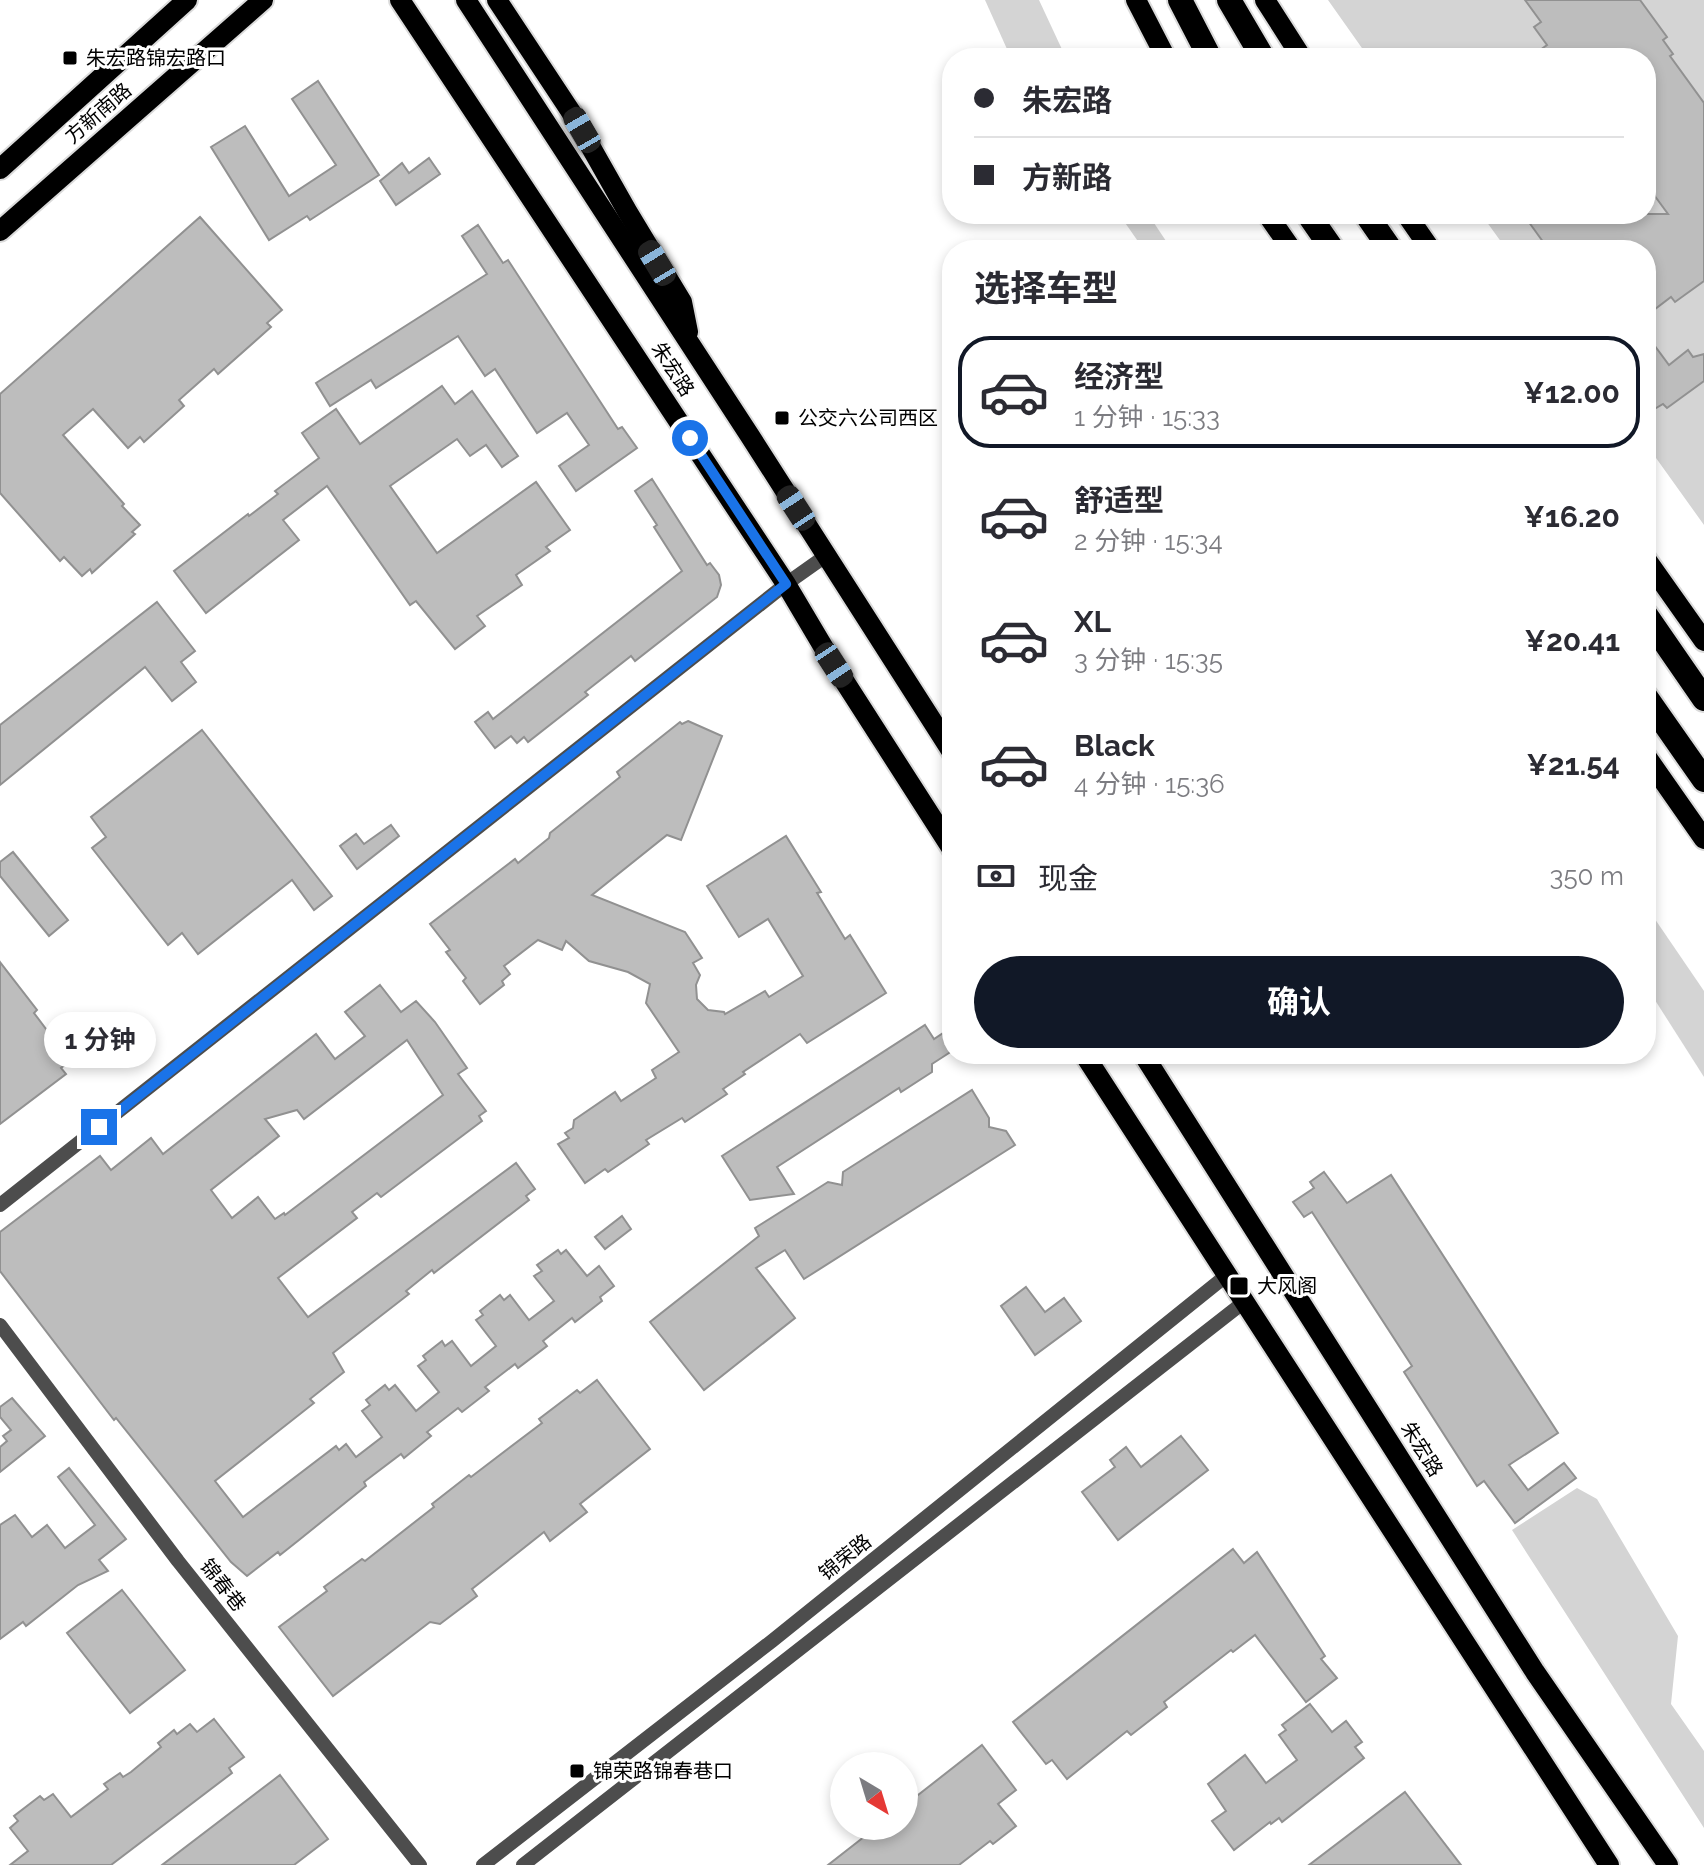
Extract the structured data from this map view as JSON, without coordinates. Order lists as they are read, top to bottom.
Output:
{
  "streets": {
    "main road": ["方新南路", "朱宏路"],
    "street": ["锦荣路", "锦春巷"]
  },
  "places": {
    "transit": [
      "朱宏路锦宏路口",
      "公交六公司西区",
      "大风阁",
      "锦荣路锦春巷口"
    ]
  },
  "north": "bottom right",
  "page": {
    "banner": ["朱宏路", "方新路"],
    "heading": "选择车型",
    "list": [
      {
        "name": "经济型",
        "note": "1 分钟 · 15:33",
        "value": "¥12.00"
      },
      {
        "name": "舒适型",
        "note": "2 分钟 · 15:34",
        "value": "¥16.20"
      },
      {
        "name": "XL",
        "note": "3 分钟 · 15:35",
        "value": "¥20.41"
      },
      {
        "name": "Black",
        "note": "4 分钟 · 15:36",
        "value": "¥21.54"
      }
    ],
    "pay": ["现金", "350 m"],
    "buttons": "确认",
    "bubble": "1 分钟"
  }
}
